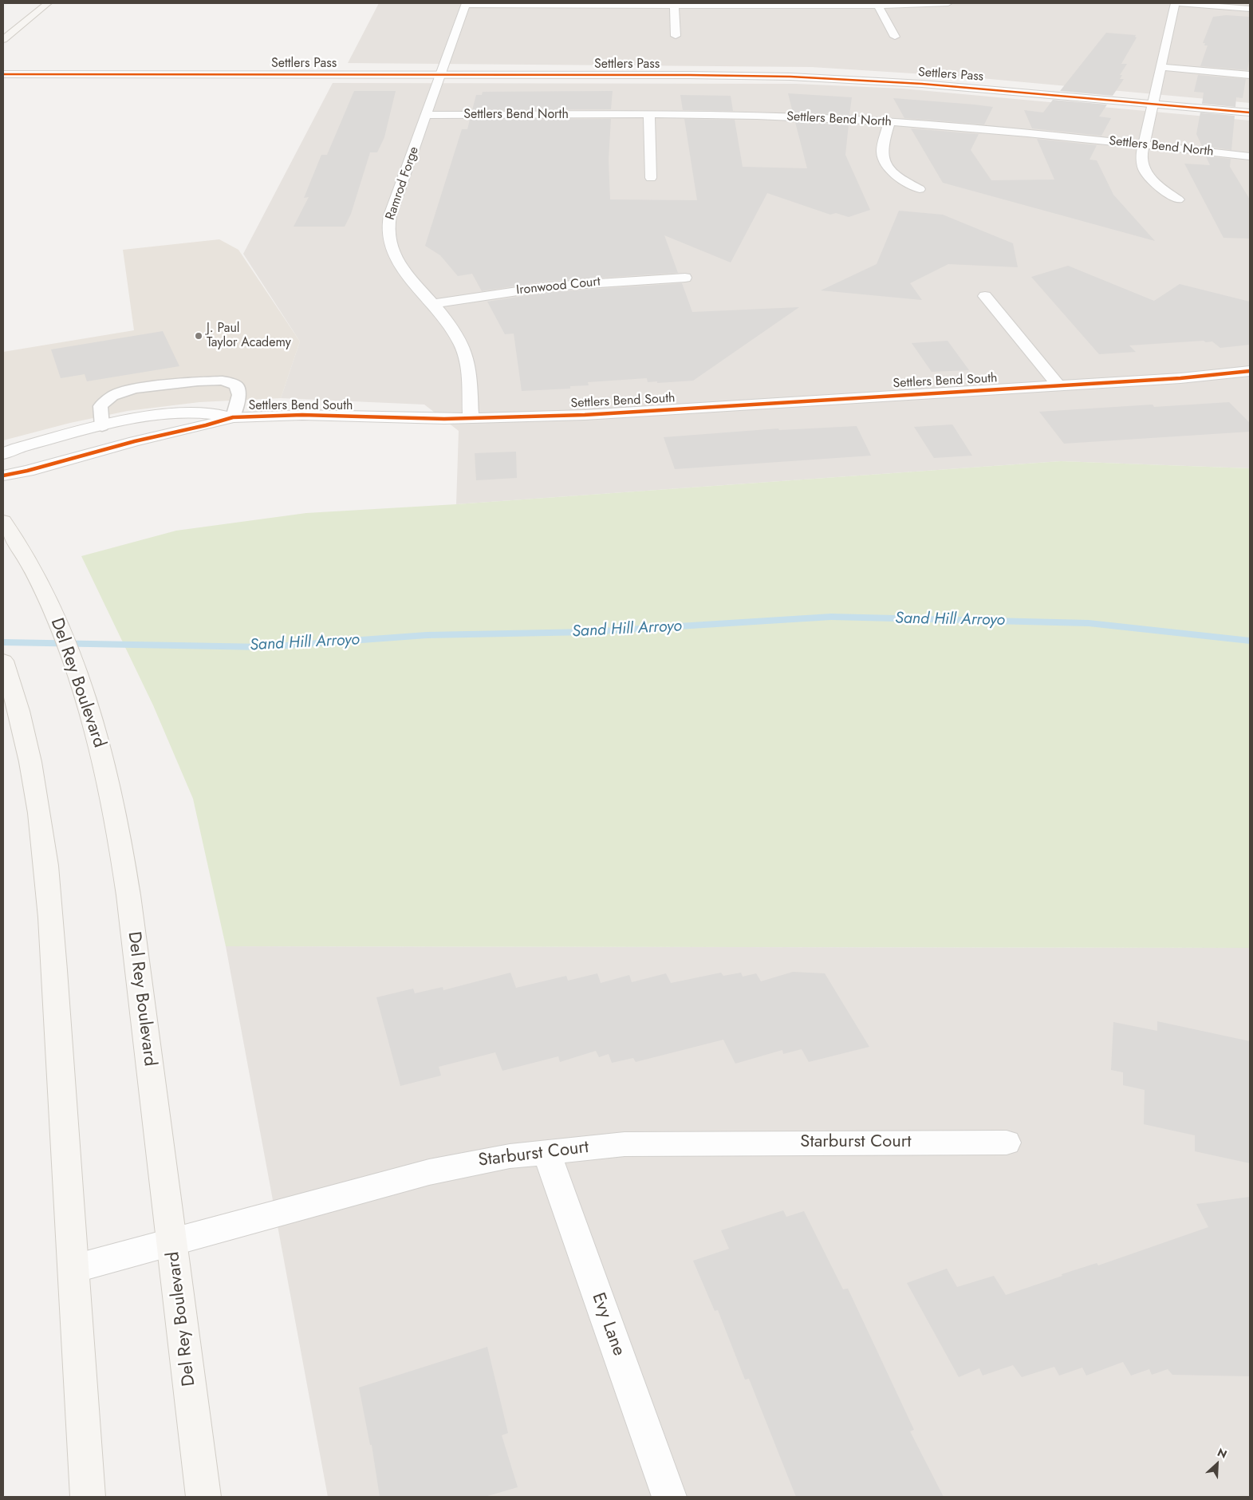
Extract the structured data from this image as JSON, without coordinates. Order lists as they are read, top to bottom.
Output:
{
  "streets": {
    "main road": ["Del Rey Boulevard"],
    "street": [
      "Settlers Pass",
      "Settlers Bend North",
      "Ramrod Forge",
      "Ironwood Court",
      "Settlers Bend South",
      "Starburst Court",
      "Evy Lane"
    ]
  },
  "crossings": [
    ["Settlers Pass", "Ramrod Forge"],
    ["Settlers Bend North", "Ramrod Forge"],
    ["Ramrod Forge", "Ironwood Court"],
    ["Ramrod Forge", "Settlers Bend South"],
    ["Del Rey Boulevard", "Starburst Court"],
    ["Starburst Court", "Evy Lane"]
  ],
  "water": ["Sand Hill Arroyo"],
  "places": ["J. Paul Taylor Academy"],
  "north": "top right"
}
